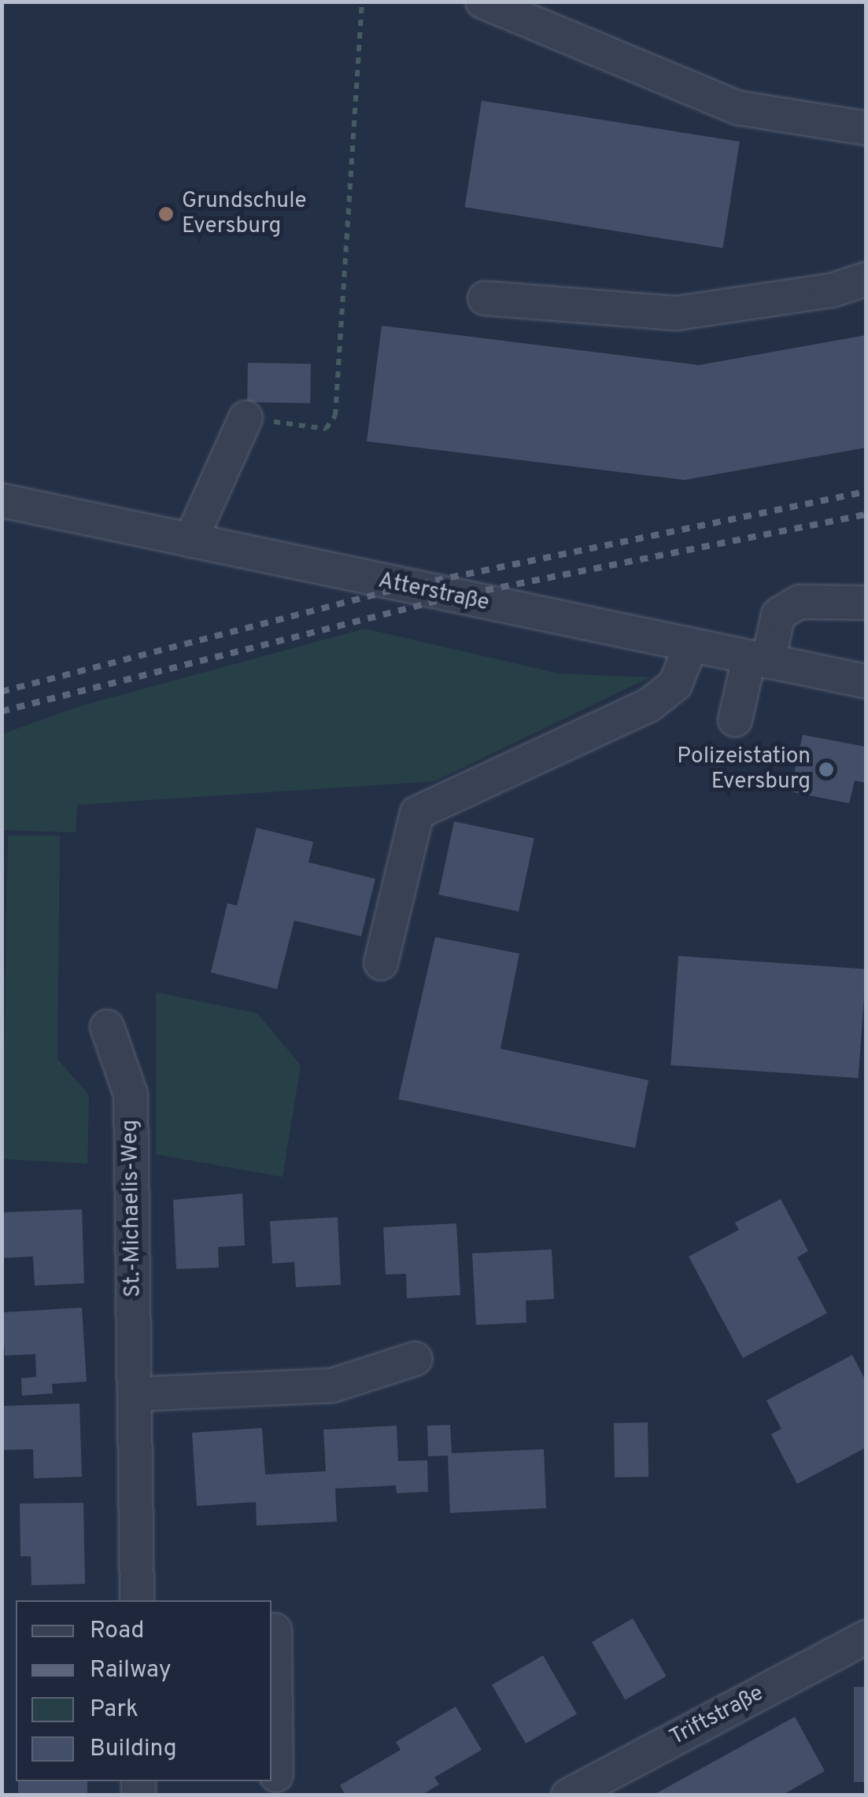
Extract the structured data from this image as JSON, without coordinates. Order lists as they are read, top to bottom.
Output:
{
  "streets": {
    "street": ["Atterstraße", "St.-Michaelis-Weg", "Triftstraße"]
  },
  "places": ["Grundschule Eversburg", "Polizeistation Eversburg"],
  "legend": [
    "Road",
    "Railway",
    "Park",
    "Building"
  ]
}
